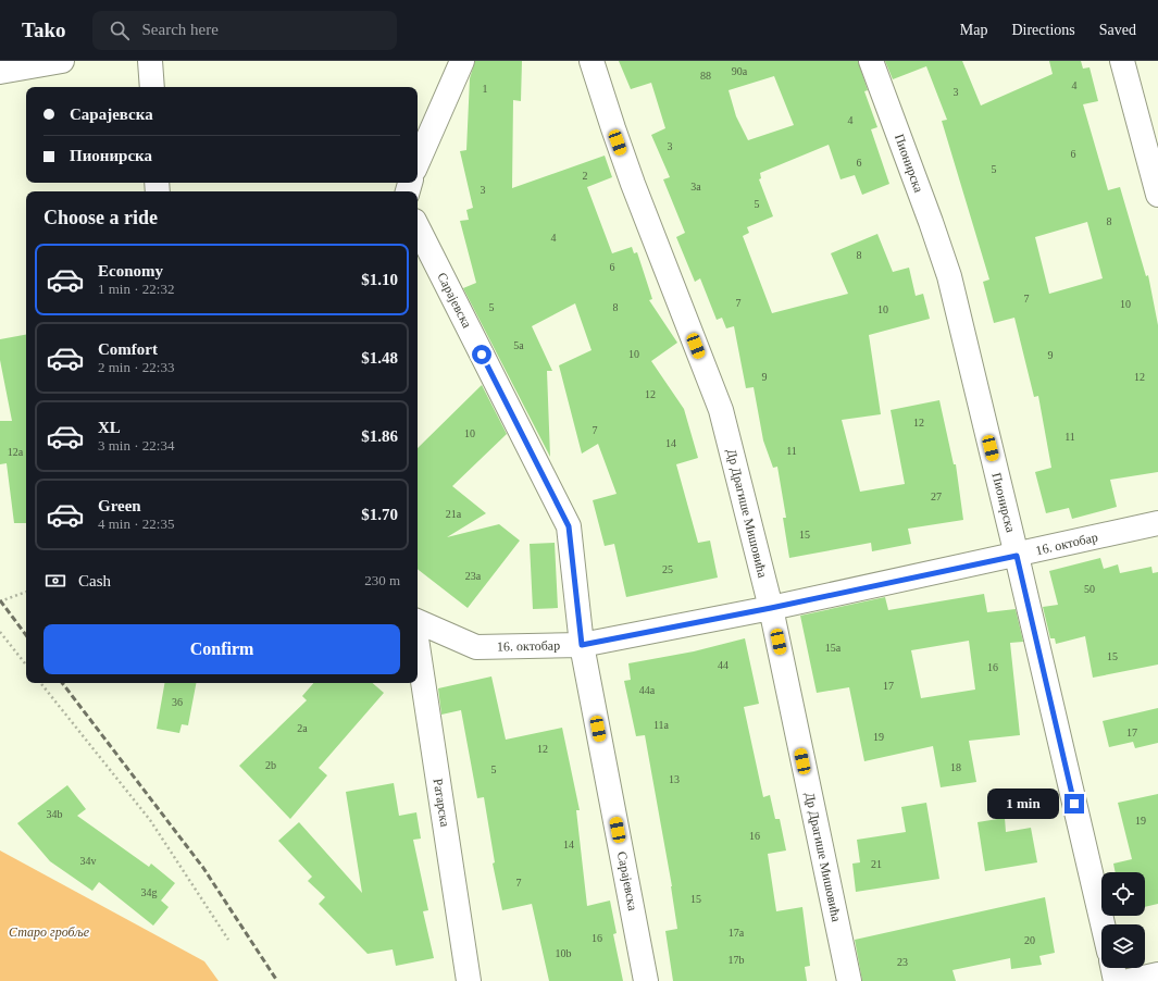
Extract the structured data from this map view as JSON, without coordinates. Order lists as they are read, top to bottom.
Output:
{
  "streets": {
    "street": [
      "Пионирска",
      "Сарајевска",
      "Др Драгише Мишовића",
      "16. октобар",
      "Ратарска"
    ]
  },
  "crossings": [
    ["Пионирска", "16. октобар"],
    ["Сарајевска", "16. октобар"],
    ["Др Драгише Мишовића", "16. октобар"]
  ],
  "parks": ["Старо гробље"],
  "house_numbers": [
    "90a",
    "88",
    "4",
    "1",
    "3",
    "4",
    "3",
    "6",
    "6",
    "5",
    "2",
    "3a",
    "3",
    "5",
    "8",
    "4",
    "8",
    "6",
    "7",
    "7",
    "10",
    "5",
    "8",
    "10",
    "5a",
    "10",
    "9",
    "9",
    "12",
    "12",
    "12",
    "7",
    "10",
    "11",
    "14",
    "11",
    "12a",
    "27",
    "21a",
    "15",
    "25",
    "23a",
    "50",
    "15a",
    "15",
    "44",
    "16",
    "17",
    "44a",
    "36",
    "11a",
    "2a",
    "17",
    "19",
    "12",
    "2b",
    "18",
    "5",
    "13",
    "34b",
    "19",
    "16",
    "14",
    "34v",
    "21",
    "7",
    "34g",
    "15",
    "17a",
    "16",
    "20",
    "10b",
    "17b",
    "23"
  ],
  "page": {
    "header": "Tako",
    "search": "Search here",
    "nav": ["Map", "Directions", "Saved"],
    "banner": ["Сарајевска", "Пионирска"],
    "heading": "Choose a ride",
    "list": [
      {
        "name": "Economy",
        "note": "1 min · 22:32",
        "value": "$1.10"
      },
      {
        "name": "Comfort",
        "note": "2 min · 22:33",
        "value": "$1.48"
      },
      {
        "name": "XL",
        "note": "3 min · 22:34",
        "value": "$1.86"
      },
      {
        "name": "Green",
        "note": "4 min · 22:35",
        "value": "$1.70"
      }
    ],
    "pay": ["Cash", "230 m"],
    "buttons": "Confirm",
    "bubble": "1 min"
  }
}
